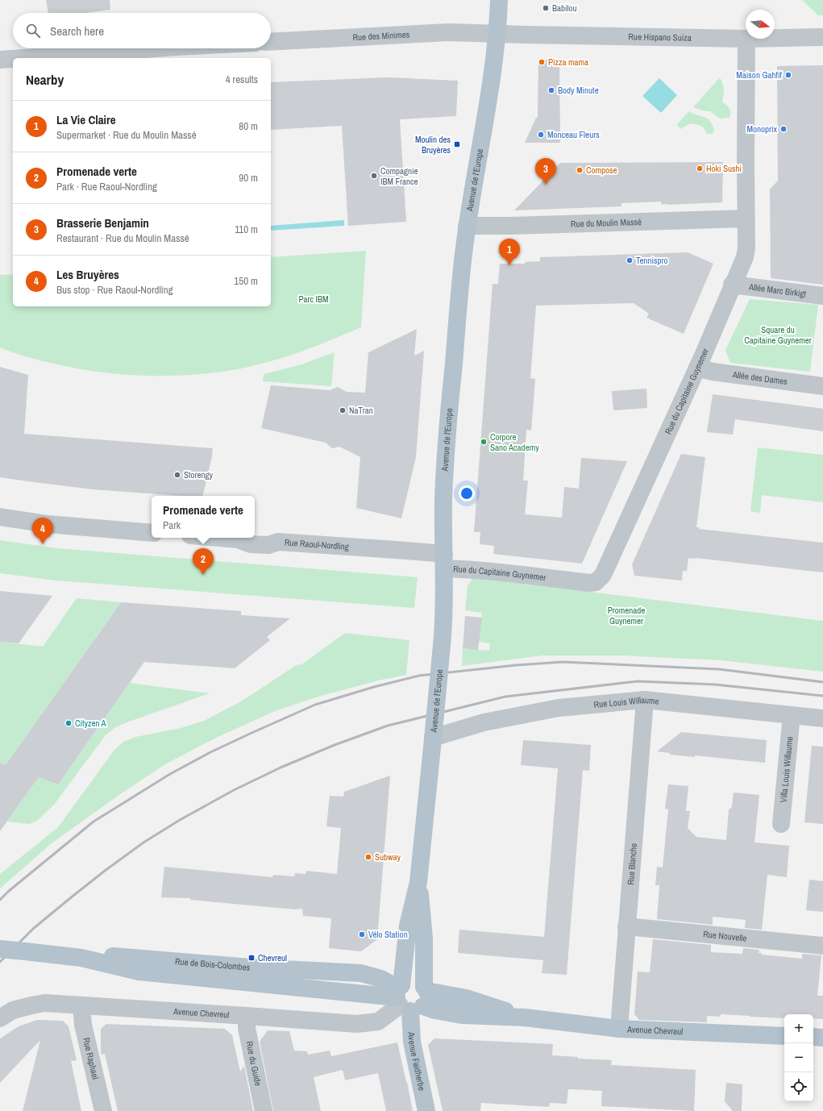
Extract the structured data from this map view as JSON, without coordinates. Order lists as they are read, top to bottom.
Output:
{
  "streets": {
    "main road": [
      "Avenue de l'Europe",
      "Rue de Bois-Colombes",
      "Avenue Chevreul",
      "Avenue Faidherbe"
    ],
    "street": [
      "Rue des Minimes",
      "Rue Hispano Suiza",
      "Rue du Moulin Massé",
      "Allée Marc Birkigt",
      "Allée des Dames",
      "Rue du Capitaine Guynemer",
      "Rue Raoul-Nordling",
      "Rue Louis Willaume",
      "Villa Louis Willaume",
      "Rue Blanche",
      "Rue Nouvelle",
      "Rue Raphael",
      "Rue du Guide"
    ]
  },
  "crossings": [
    ["Rue des Minimes", "Rue Hispano Suiza"],
    ["Rue des Minimes", "Avenue de l'Europe"],
    ["Rue Hispano Suiza", "Avenue de l'Europe"],
    ["Avenue de l'Europe", "Rue du Moulin Massé"],
    ["Avenue de l'Europe", "Rue du Capitaine Guynemer"],
    ["Avenue de l'Europe", "Rue Raoul-Nordling"],
    ["Avenue de l'Europe", "Rue Louis Willaume"],
    ["Avenue de l'Europe", "Rue de Bois-Colombes"],
    ["Avenue de l'Europe", "Avenue Chevreul"],
    ["Avenue de l'Europe", "Avenue Faidherbe"],
    ["Rue du Moulin Massé", "Rue du Capitaine Guynemer"],
    ["Allée Marc Birkigt", "Rue du Capitaine Guynemer"],
    ["Allée des Dames", "Rue du Capitaine Guynemer"],
    ["Rue du Capitaine Guynemer", "Rue Raoul-Nordling"],
    ["Rue Louis Willaume", "Villa Louis Willaume"],
    ["Rue Louis Willaume", "Rue Blanche"],
    ["Rue Blanche", "Rue Nouvelle"],
    ["Rue Blanche", "Avenue Chevreul"],
    ["Rue de Bois-Colombes", "Avenue Chevreul"],
    ["Rue de Bois-Colombes", "Avenue Faidherbe"],
    ["Avenue Chevreul", "Rue Raphael"],
    ["Avenue Chevreul", "Avenue Faidherbe"],
    ["Avenue Chevreul", "Rue du Guide"]
  ],
  "parks": ["Parc IBM", "Square du Capitaine Guynemer", "Promenade Guynemer"],
  "places": {
    "other": [
      "Babilou",
      "Pizza mama",
      "Maison Gahfif",
      "Body Minute",
      "Monoprix",
      "Monceau Fleurs",
      "Hoki Sushi",
      "Compose",
      "Compagnie IBM France",
      "Tennispro",
      "NaTran",
      "Corpore Sano Academy",
      "Storengy",
      "Cityzen A",
      "Subway",
      "Vélo Station"
    ],
    "transit": ["Moulin des Bruyères", "Chevreul"]
  },
  "north": "right",
  "page": {
    "search": "Search here",
    "heading": ["Nearby", "4 results"],
    "list": [
      {
        "mark": "1",
        "name": "La Vie Claire",
        "note": "Supermarket · Rue du Moulin Massé",
        "value": "80 m"
      },
      {
        "mark": "2",
        "name": "Promenade verte",
        "note": "Park · Rue Raoul-Nordling",
        "value": "90 m"
      },
      {
        "mark": "3",
        "name": "Brasserie Benjamin",
        "note": "Restaurant · Rue du Moulin Massé",
        "value": "110 m"
      },
      {
        "mark": "4",
        "name": "Les Bruyères",
        "note": "Bus stop · Rue Raoul-Nordling",
        "value": "150 m"
      }
    ],
    "pins": [
      "3",
      "1",
      "4",
      "2"
    ],
    "popup": ["Promenade verte", "Park"],
    "map_buttons": ["+", "−"]
  }
}
